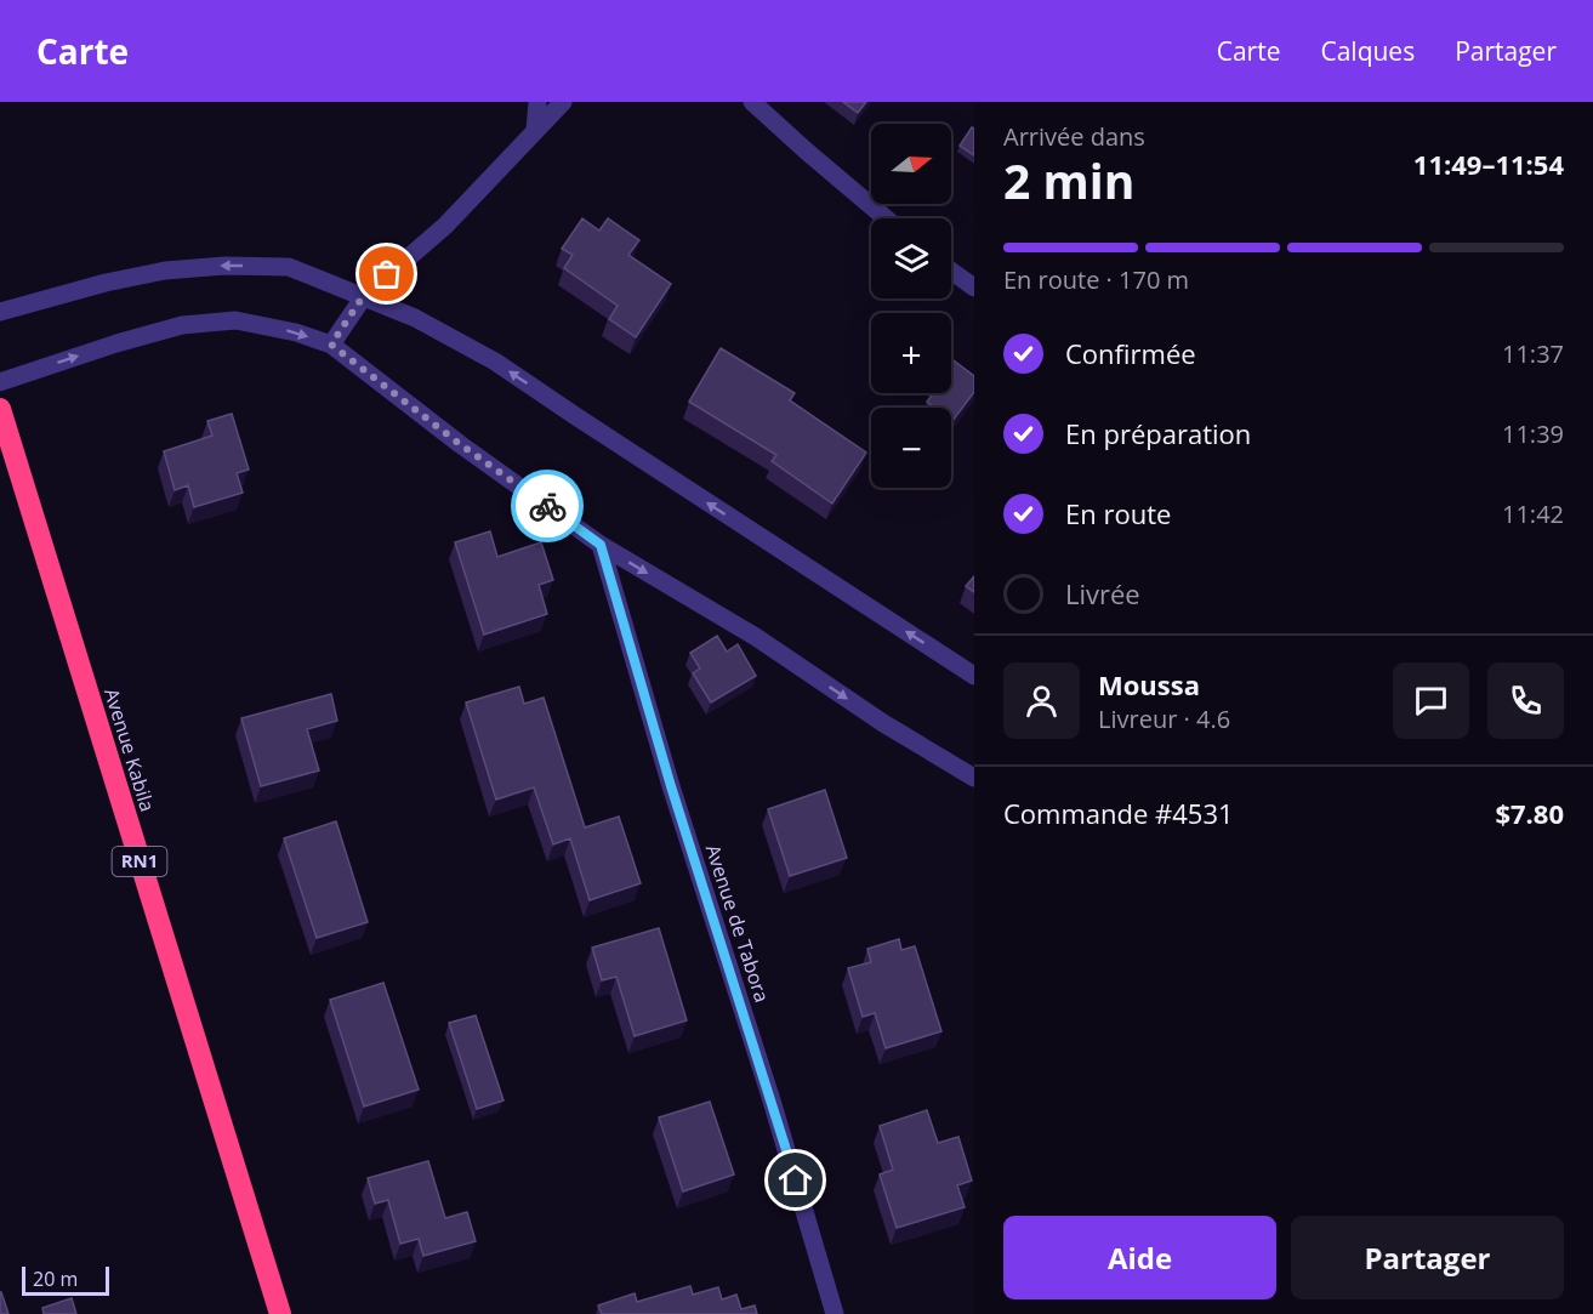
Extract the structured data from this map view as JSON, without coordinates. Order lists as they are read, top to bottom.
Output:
{
  "streets": {
    "highway": ["Avenue Kabila", "RN1"],
    "street": ["Avenue de Tabora"]
  },
  "scale_bar": "20 m",
  "north": "right",
  "page": {
    "header": "Carte",
    "nav": ["Carte", "Calques", "Partager"],
    "heading": ["2 min", "Arrivée dans", "11:49–11:54"],
    "panel": [
      "Moussa",
      "Livreur · 4.6",
      "Commande #4531",
      "$7.80"
    ],
    "map_buttons": ["+", "−"],
    "bar": "En route · 170 m",
    "list": [
      ["Confirmée", "11:37"],
      ["En préparation", "11:39"],
      ["En route", "11:42"],
      "Livrée"
    ],
    "buttons": ["Aide", "Partager"],
    "scale": "20 m"
  }
}
